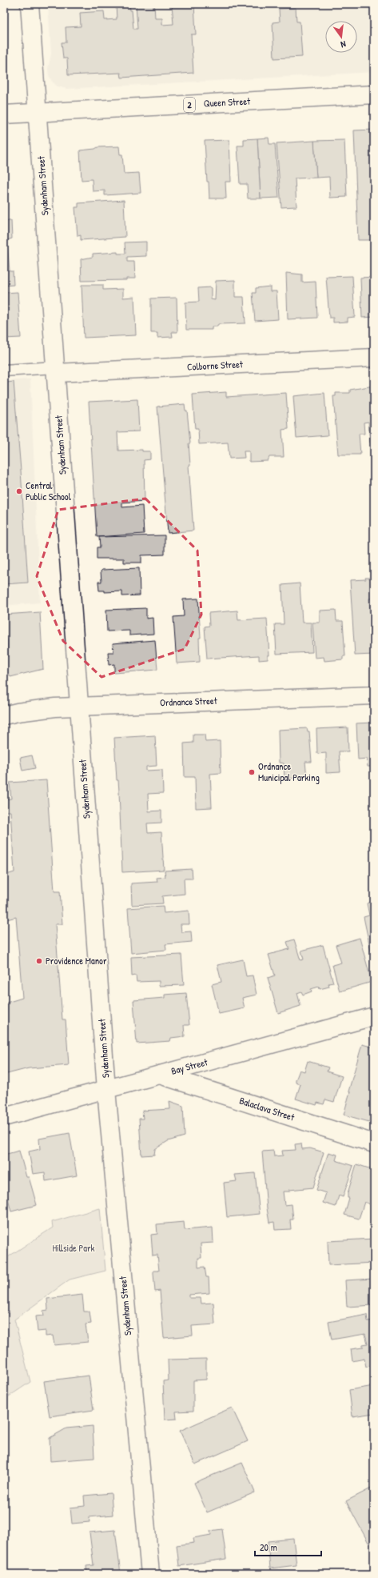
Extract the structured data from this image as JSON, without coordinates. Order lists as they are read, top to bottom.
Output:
{
  "streets": {
    "street": [
      "Queen Street",
      "2",
      "Sydenham Street",
      "Colborne Street",
      "Ordnance Street",
      "Bay Street",
      "Balaclava Street"
    ]
  },
  "crossings": [
    ["Queen Street", "Sydenham Street"],
    ["Sydenham Street", "Colborne Street"],
    ["Sydenham Street", "Ordnance Street"],
    ["Sydenham Street", "Bay Street"],
    ["Bay Street", "Balaclava Street"]
  ],
  "parks": ["Hillside Park"],
  "places": ["Central Public School", "Ordnance Municipal Parking", "Providence Manor"],
  "scale_bar": "20 m",
  "north": "bottom"
}
